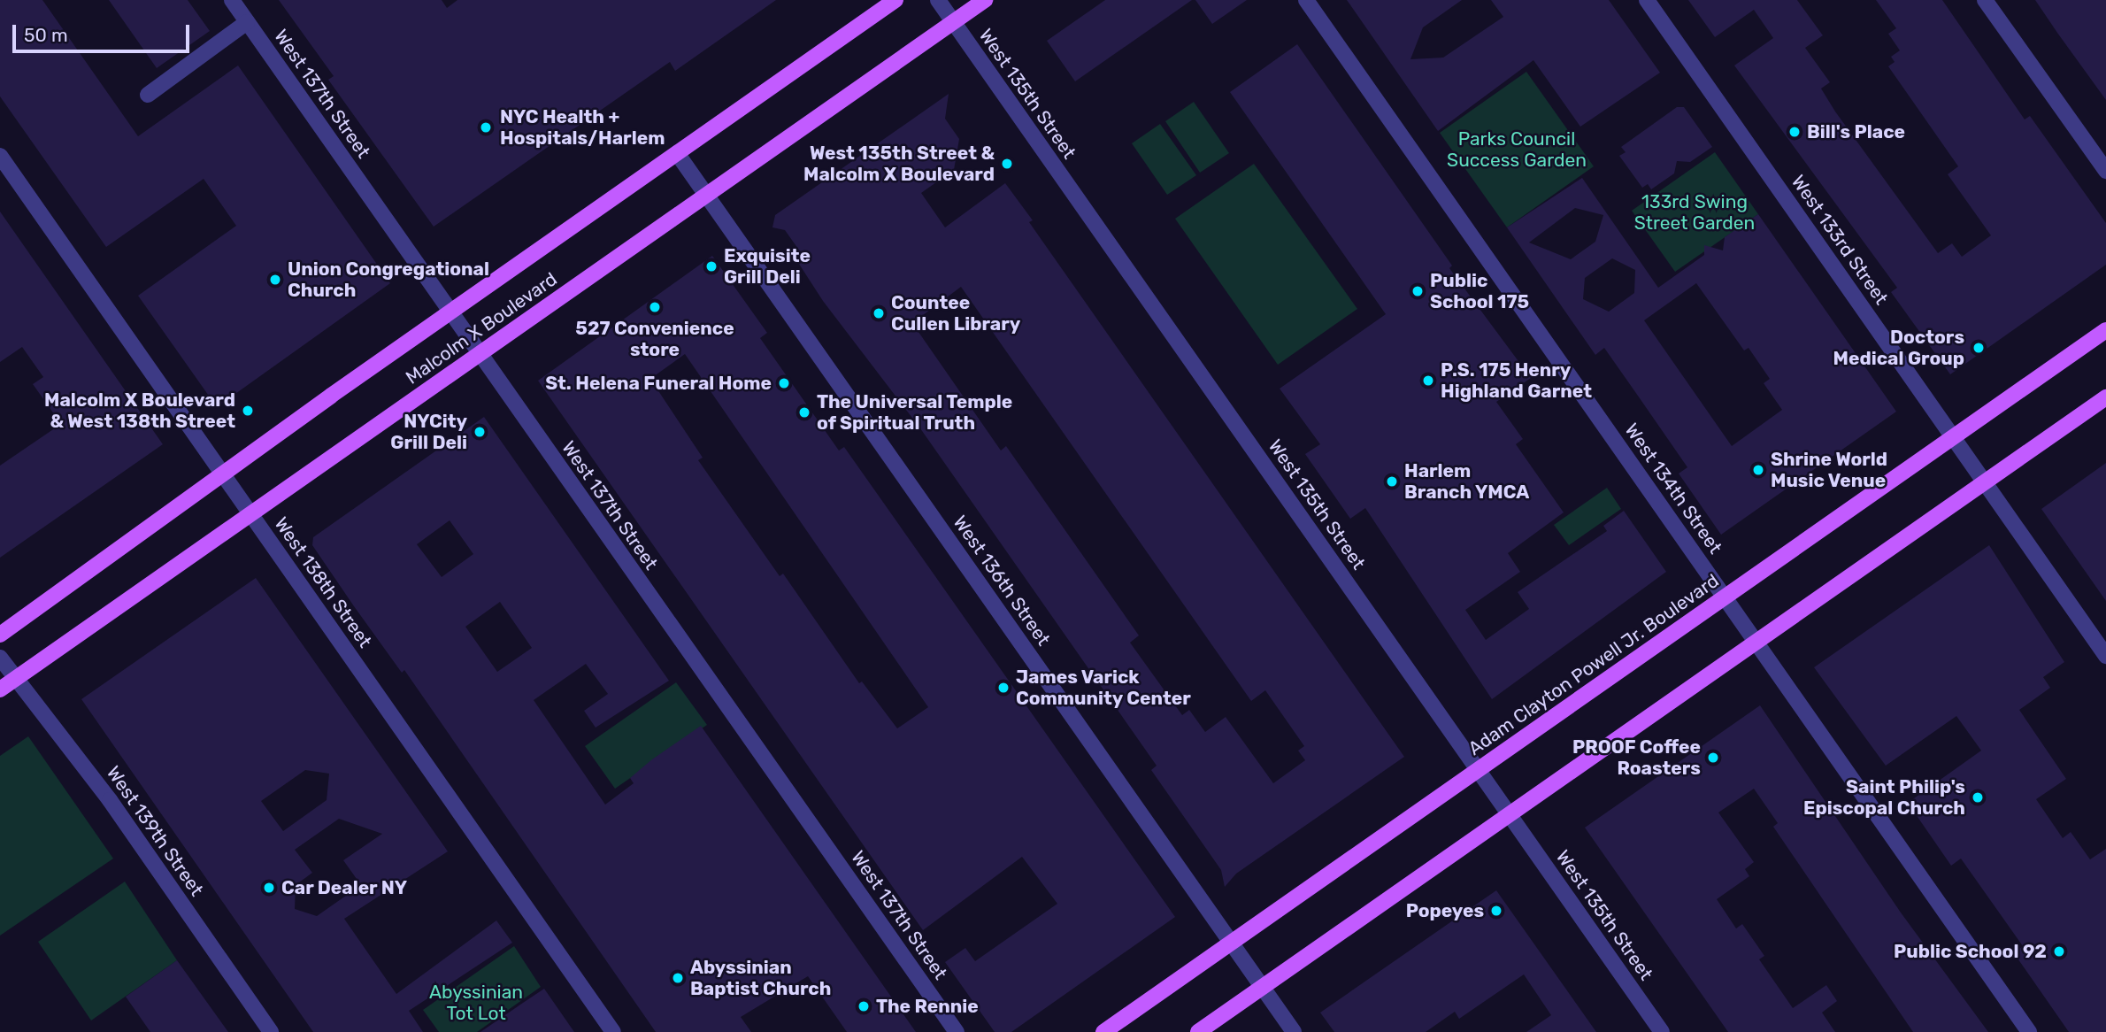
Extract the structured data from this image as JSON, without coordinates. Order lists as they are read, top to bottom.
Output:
{
  "streets": {
    "main road": ["Malcolm X Boulevard", "Adam Clayton Powell Jr. Boulevard"],
    "street": [
      "West 137th Street",
      "West 135th Street",
      "West 133rd Street",
      "West 134th Street",
      "West 136th Street",
      "West 138th Street",
      "West 139th Street"
    ]
  },
  "crossings": [
    ["West 137th Street", "Malcolm X Boulevard"],
    ["West 135th Street", "Malcolm X Boulevard"],
    ["West 135th Street", "Adam Clayton Powell Jr. Boulevard"],
    ["West 133rd Street", "Adam Clayton Powell Jr. Boulevard"],
    ["Malcolm X Boulevard", "West 136th Street"],
    ["Malcolm X Boulevard", "West 138th Street"],
    ["Malcolm X Boulevard", "West 139th Street"],
    ["West 134th Street", "Adam Clayton Powell Jr. Boulevard"],
    ["West 136th Street", "Adam Clayton Powell Jr. Boulevard"]
  ],
  "parks": ["Parks Council Success Garden", "133rd Swing Street Garden", "Abyssinian Tot Lot"],
  "places": [
    "NYC Health + Hospitals/Harlem",
    "Bill's Place",
    "West 135th Street & Malcolm X Boulevard",
    "Exquisite Grill Deli",
    "Union Congregational Church",
    "Public School 175",
    "527 Convenience store",
    "Countee Cullen Library",
    "Doctors Medical Group",
    "P.S. 175 Henry Highland Garnet",
    "St. Helena Funeral Home",
    "Malcolm X Boulevard & West 138th Street",
    "The Universal Temple of Spiritual Truth",
    "NYCity Grill Deli",
    "Shrine World Music Venue",
    "Harlem Branch YMCA",
    "James Varick Community Center",
    "PROOF Coffee Roasters",
    "Saint Philip's Episcopal Church",
    "Car Dealer NY",
    "Popeyes",
    "Public School 92",
    "Abyssinian Baptist Church",
    "The Rennie"
  ],
  "scale_bar": "50 m"
}
